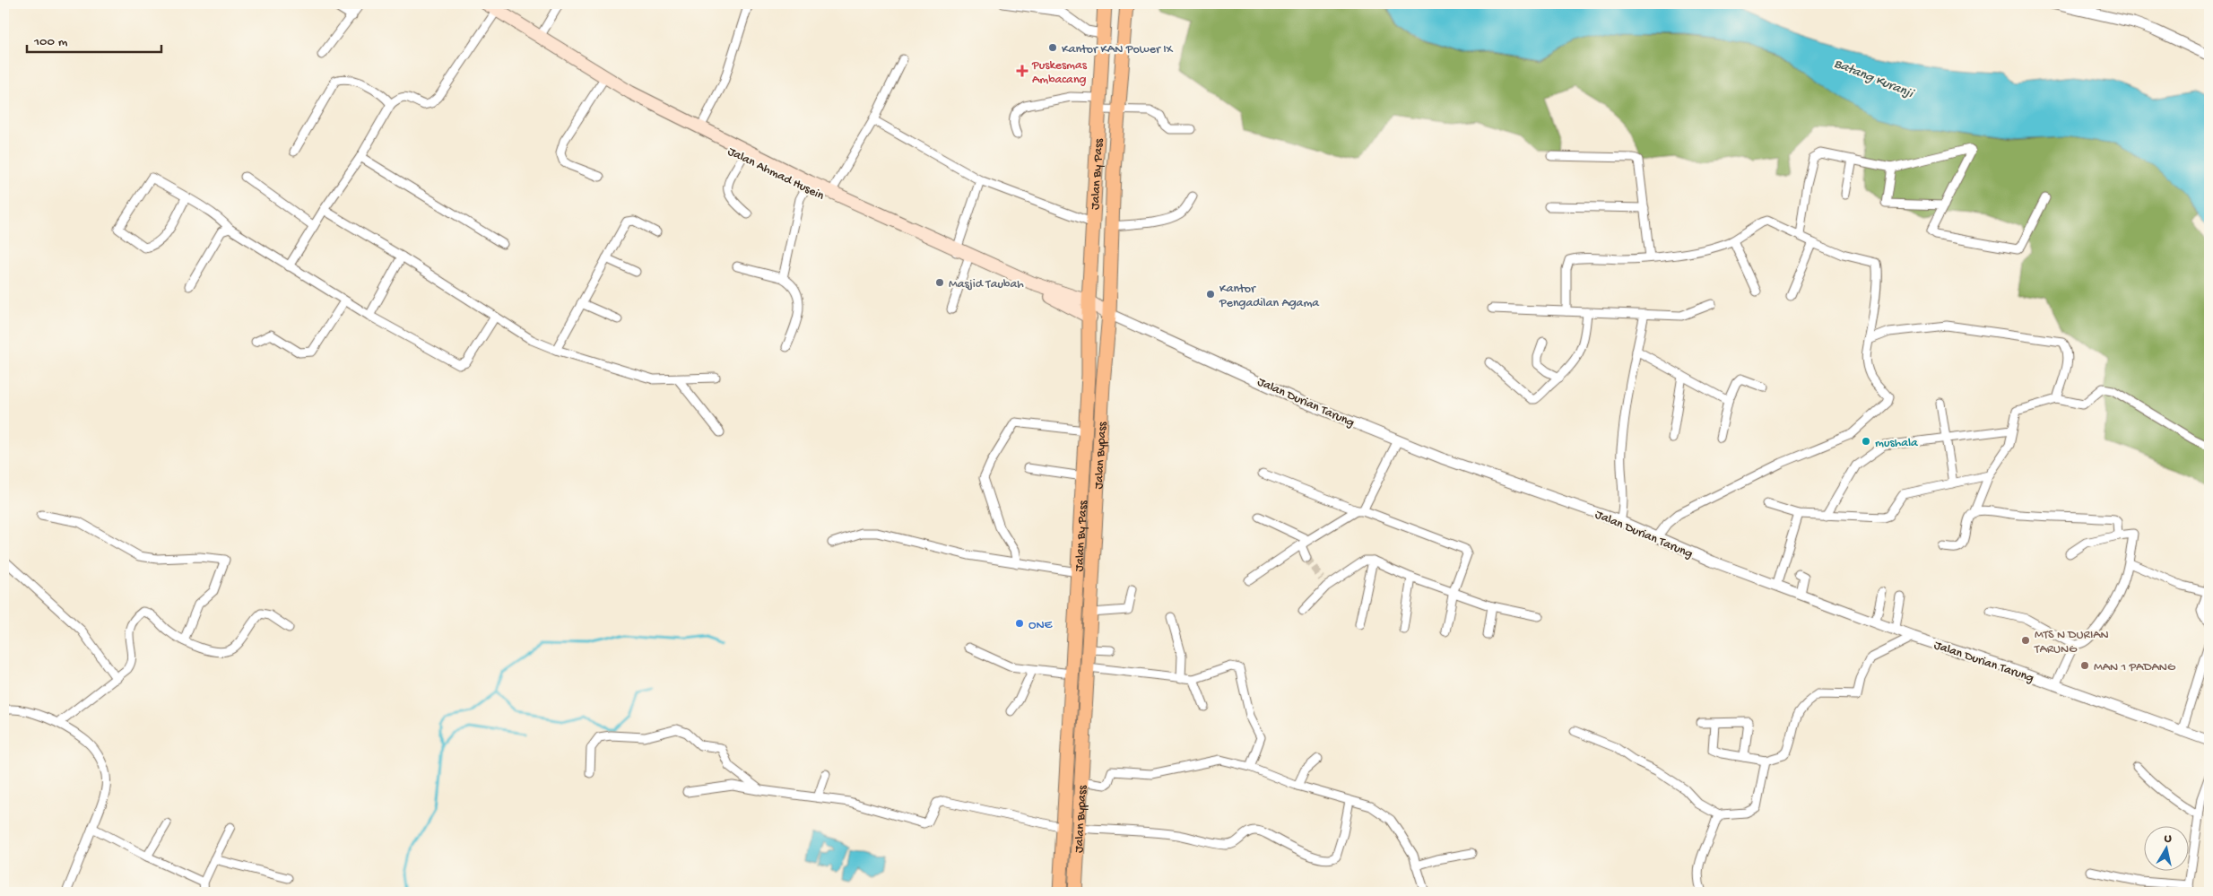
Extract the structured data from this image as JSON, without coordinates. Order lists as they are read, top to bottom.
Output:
{
  "streets": {
    "highway": ["Jalan By Pass", "Jalan Bypass"],
    "main road": ["Jalan Ahmad Husein", "Jalan Durian Tarung"]
  },
  "crossings": [
    ["Jalan Ahmad Husein", "Jalan By Pass"],
    ["Jalan Ahmad Husein", "Jalan Durian Tarung"],
    ["Jalan By Pass", "Jalan Durian Tarung"],
    ["Jalan Durian Tarung", "Jalan Bypass"]
  ],
  "water": ["Batang Kuranji"],
  "places": {
    "other": [
      "Kantor KAN Power IX",
      "Masjid Taubah",
      "Kantor Pengadilan Agama",
      "mushala",
      "ONE",
      "MTS N DURIAN TARUNG",
      "MAN 1 PADANG"
    ],
    "health": ["Puskesmas Ambacang"]
  },
  "scale_bar": "100 m",
  "north": "top"
}
